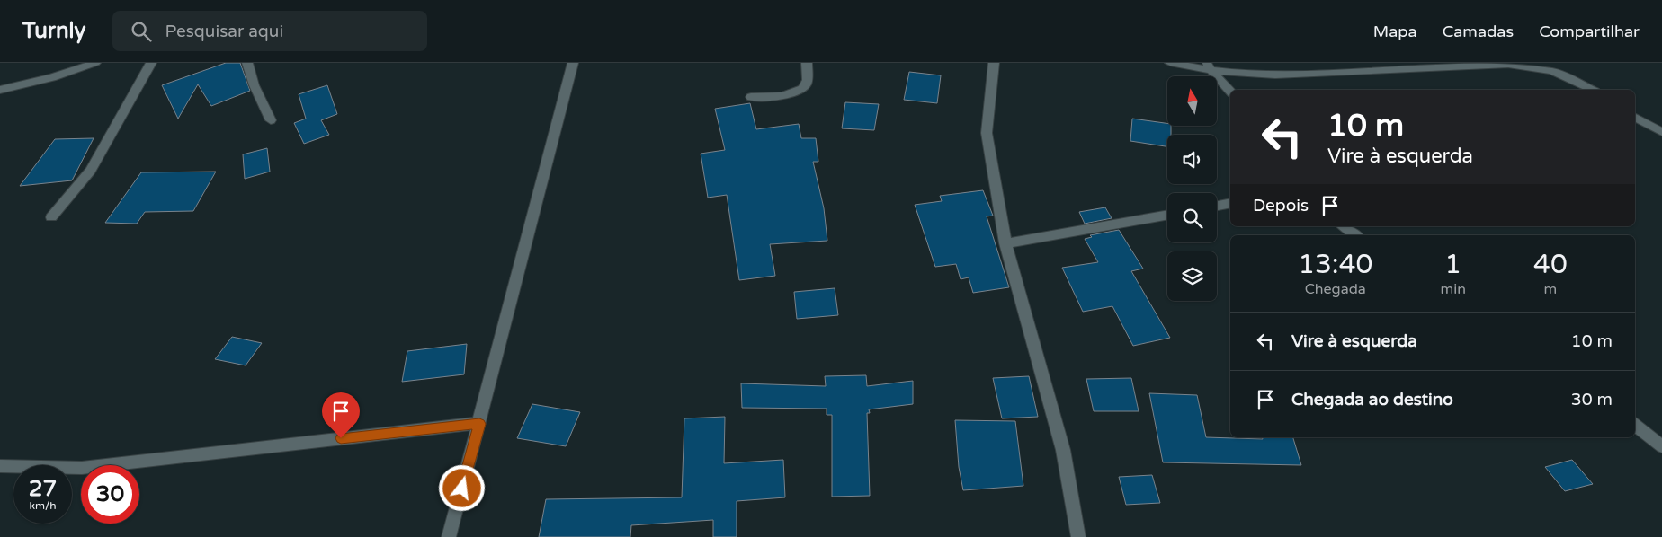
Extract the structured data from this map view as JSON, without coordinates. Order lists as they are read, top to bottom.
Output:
{
  "north": "top",
  "page": {
    "header": "Turnly",
    "search": "Pesquisar aqui",
    "nav": ["Mapa", "Camadas", "Compartilhar"],
    "turn": ["10 m", "Vire à esquerda"],
    "then": "Depois",
    "eta": [
      "13:40",
      "Chegada",
      "1",
      "min",
      "40",
      "m"
    ],
    "list": [
      {
        "name": "Vire à esquerda",
        "value": "10 m"
      },
      {
        "name": "Chegada ao destino",
        "value": "30 m"
      }
    ],
    "speed": "27 km/h",
    "limit": "30"
  }
}
